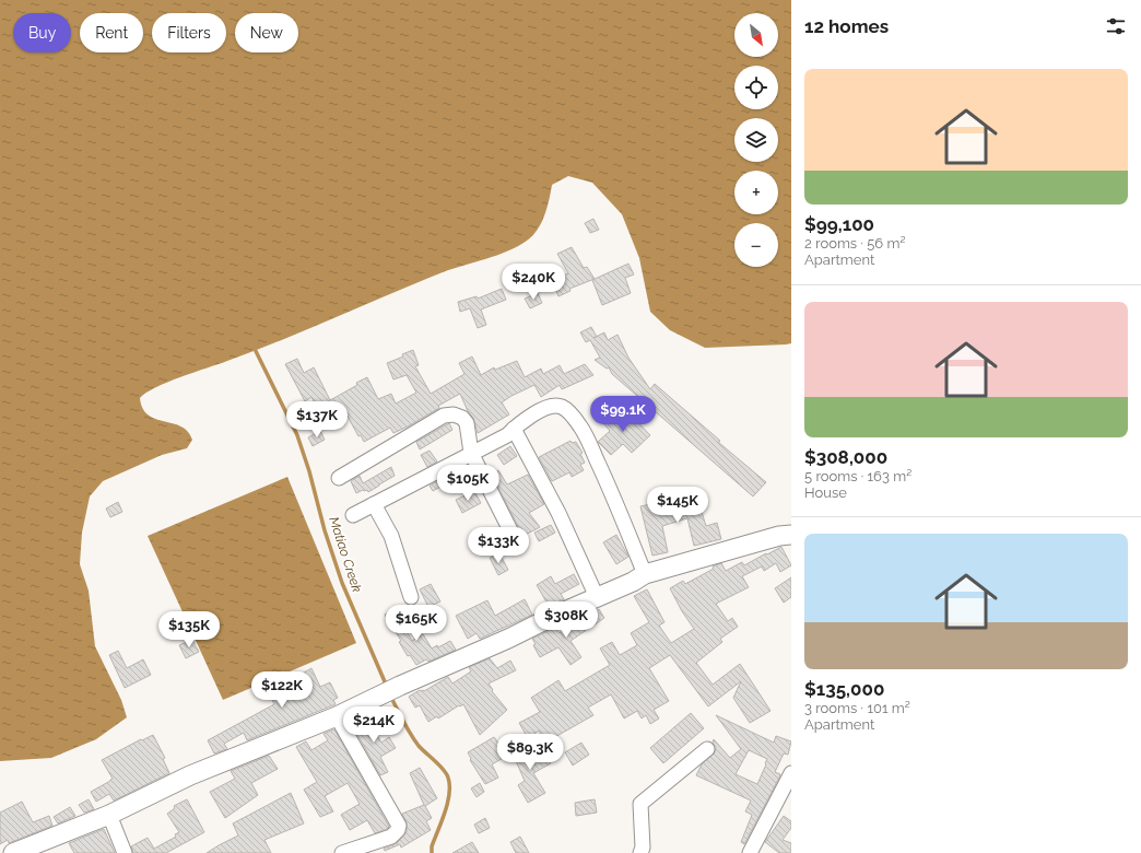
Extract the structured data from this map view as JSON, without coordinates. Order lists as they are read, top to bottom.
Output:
{
  "water": ["Matiao Creek"],
  "north": "bottom right",
  "page": {
    "heading": "12 homes",
    "map_buttons": ["+", "−"],
    "chip": [
      "Buy",
      "Rent",
      "Filters",
      "New"
    ],
    "list": [
      {
        "name": "$99,100",
        "note": "2 rooms · 56 m² · Apartment"
      },
      {
        "name": "$308,000",
        "note": "5 rooms · 163 m² · House"
      },
      {
        "name": "$135,000",
        "note": "3 rooms · 101 m² · Apartment"
      }
    ],
    "price": [
      "$240K",
      "$99.1K",
      "$137K",
      "$105K",
      "$145K",
      "$133K",
      "$308K",
      "$165K",
      "$135K",
      "$122K",
      "$214K",
      "$89.3K"
    ]
  }
}
